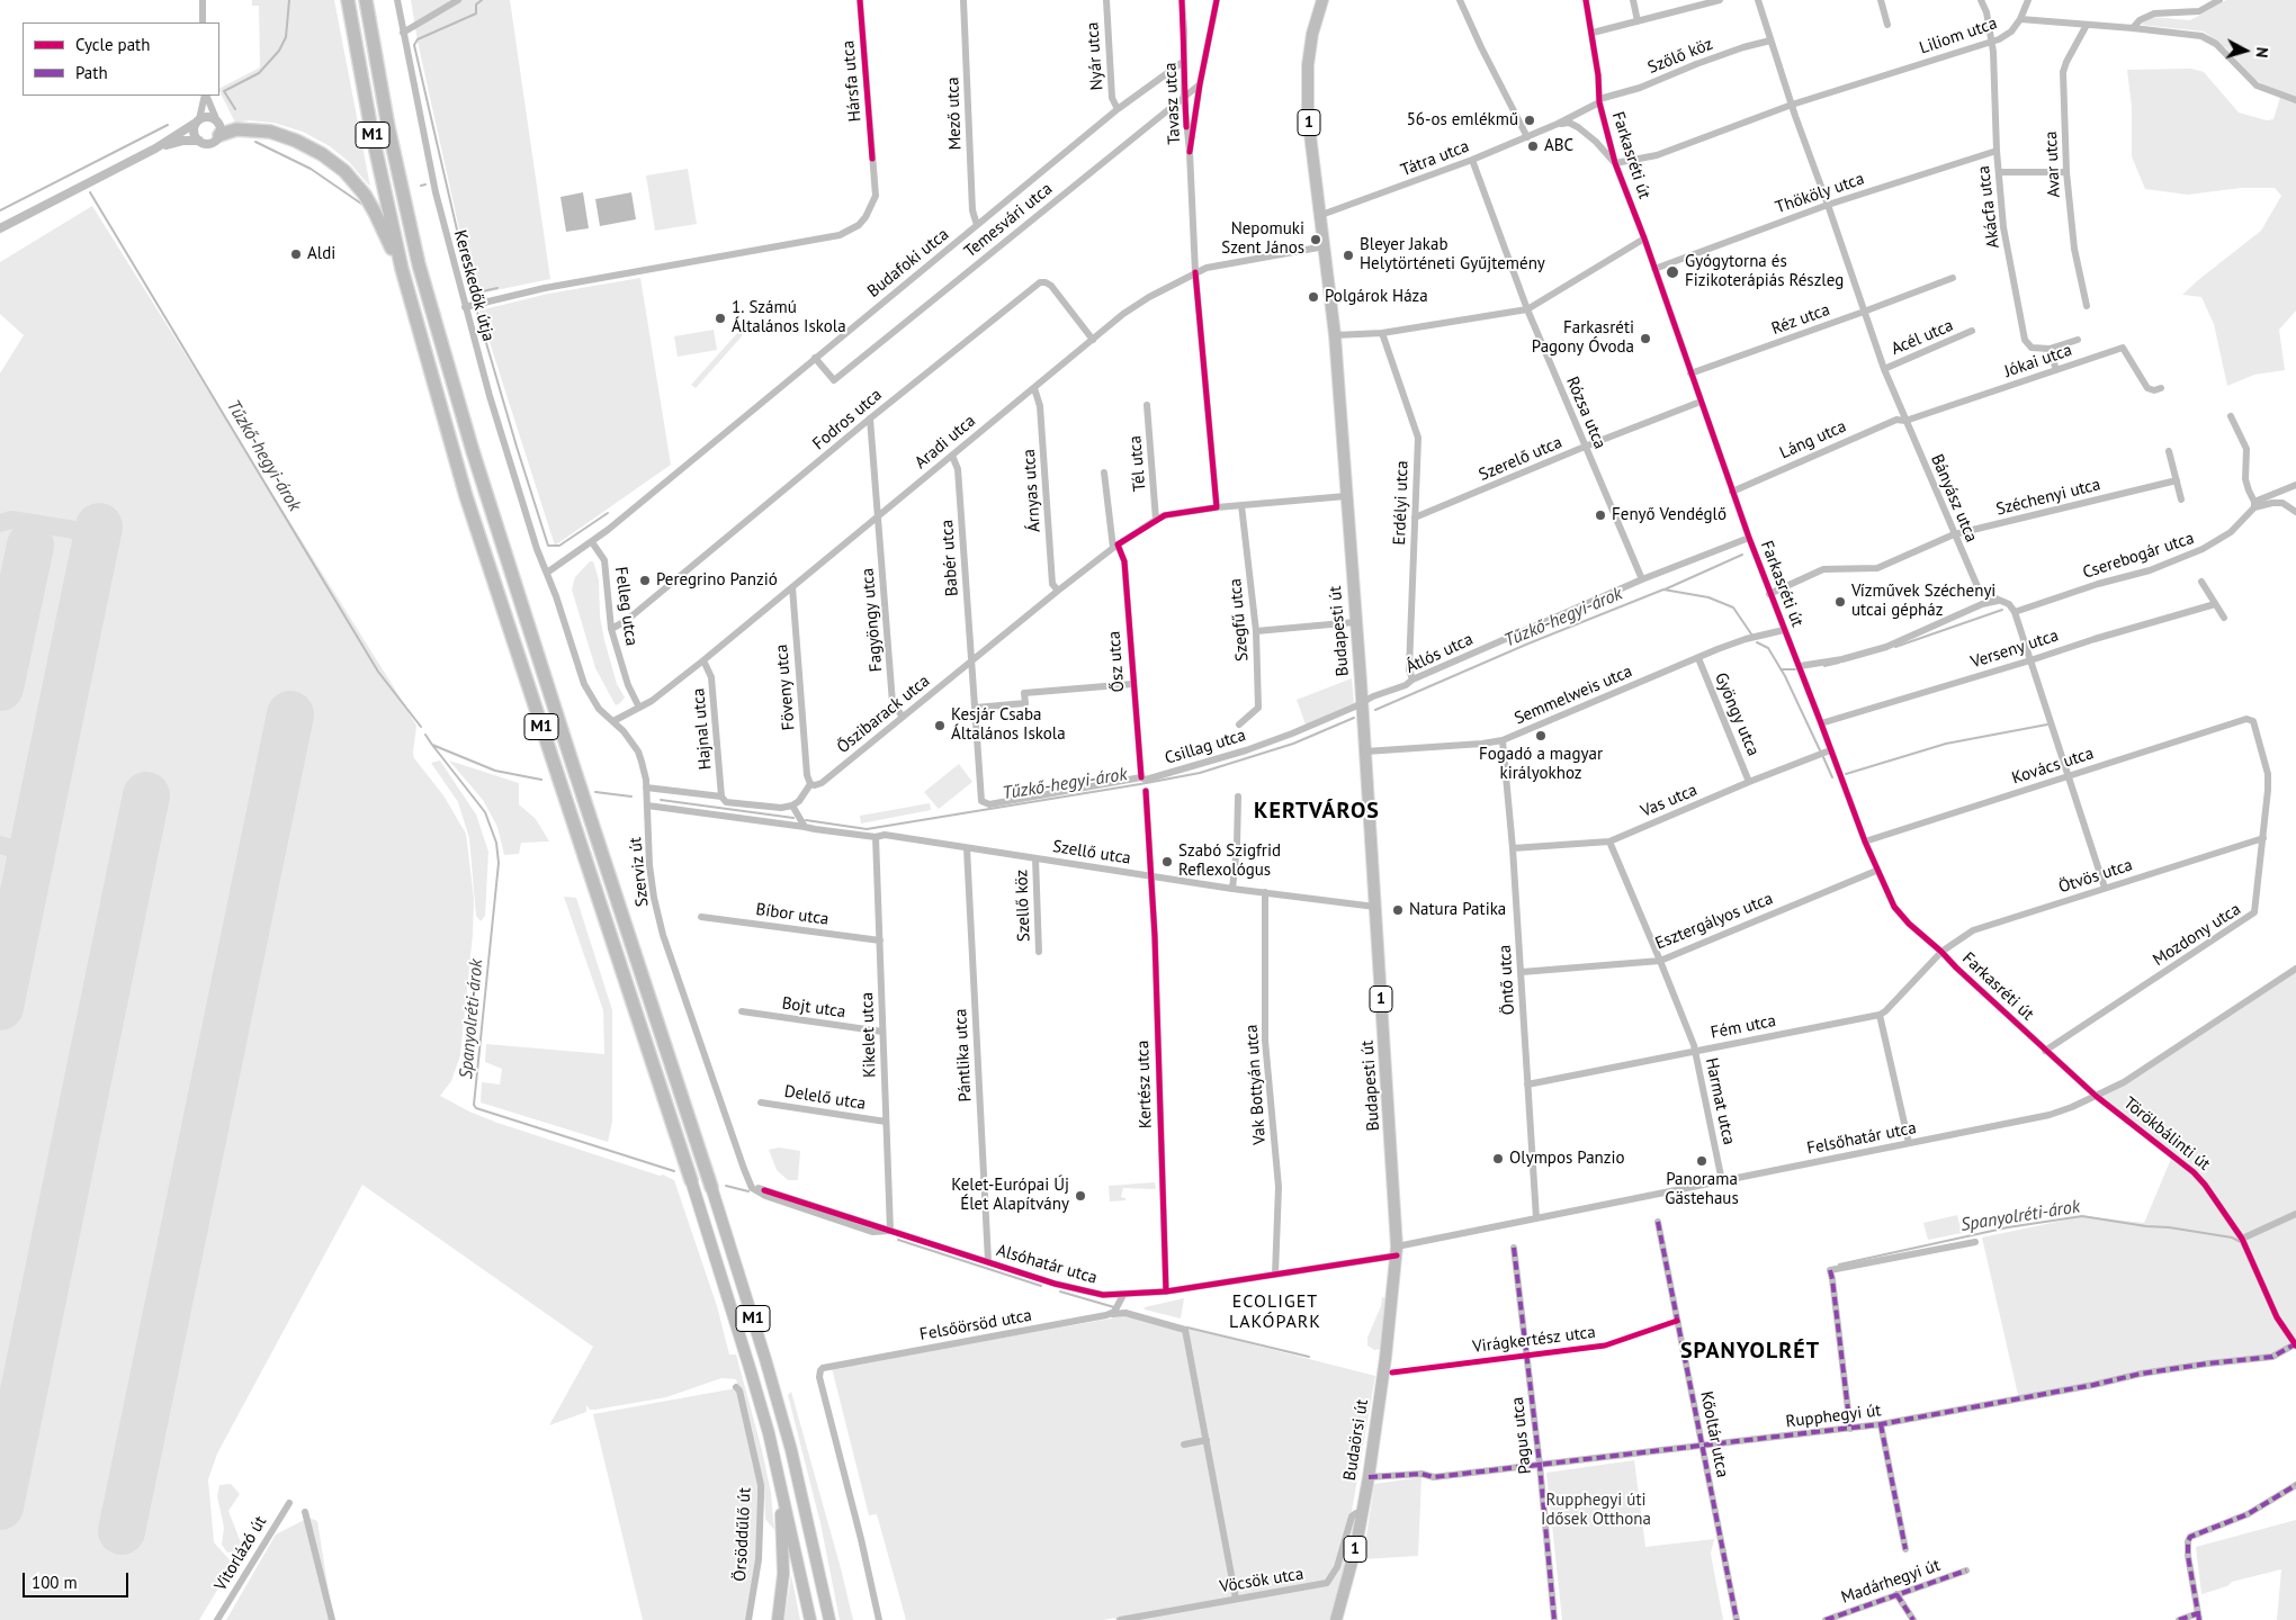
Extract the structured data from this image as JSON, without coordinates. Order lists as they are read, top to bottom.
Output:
{
  "streets": {
    "highway": ["M1"],
    "main road": ["1", "Budapesti út", "Budaörsi út"],
    "street": [
      "Liliom utca",
      "Nyár utca",
      "Szőlő köz",
      "Hársfa utca",
      "Tavasz utca",
      "Mező utca",
      "Farkasréti út",
      "Tátra utca",
      "Avar utca",
      "Thököly utca",
      "Akácfa utca",
      "Temesvári utca",
      "Budafoki utca",
      "Kereskedők útja",
      "Réz utca",
      "Acél utca",
      "Jókai utca",
      "Rózsa utca",
      "Fodros utca",
      "Láng utca",
      "Aradi utca",
      "Szerelő utca",
      "Tél utca",
      "Árnyas utca",
      "Széchenyi utca",
      "Bányász utca",
      "Erdélyi utca",
      "Cserebogár utca",
      "Babér utca",
      "Felleg utca",
      "Fagyöngy utca",
      "Szegfű utca",
      "Verseny utca",
      "Átlós utca",
      "Ősz utca",
      "Föveny utca",
      "Semmelweis utca",
      "Őszibarack utca",
      "Gyöngy utca",
      "Hajnal utca",
      "Csillag utca",
      "Kovács utca",
      "Vas utca",
      "Szellő utca",
      "Szerviz út",
      "Ötvös utca",
      "Szellő köz",
      "Bíbor utca",
      "Esztergályos utca",
      "Mozdony utca",
      "Öntő utca",
      "Bojt utca",
      "Fém utca",
      "Kikelet utca",
      "Pántlika utca",
      "Kertész utca",
      "Vak Bottyán utca",
      "Delelő utca",
      "Harmat utca",
      "Törökbálinti út",
      "Felsőhatár utca",
      "Alsóhatár utca",
      "Felsőörsöd utca",
      "Rupphegyi út",
      "Kőoltár utca",
      "Pagus utca",
      "Örsöddűlő út",
      "Vitorlázó út",
      "Vöcsök utca",
      "Madárhegyi út"
    ],
    "cycle path": ["Virágkertész utca"]
  },
  "crossings": [
    ["Liliom utca", "Farkasréti út"],
    ["Liliom utca", "Avar utca"],
    ["Liliom utca", "Akácfa utca"],
    ["Liliom utca", "Bányász utca"],
    ["Nyár utca", "Budafoki utca"],
    ["Szőlő köz", "Farkasréti út"],
    ["Szőlő köz", "Tátra utca"],
    ["Szőlő köz", "Bányász utca"],
    ["Hársfa utca", "Kereskedők útja"],
    ["Tavasz utca", "Temesvári utca"],
    ["Tavasz utca", "Budafoki utca"],
    ["Tavasz utca", "Aradi utca"],
    ["Tavasz utca", "Őszibarack utca"],
    ["Mező utca", "Budafoki utca"],
    ["Farkasréti út", "Tátra utca"],
    ["Farkasréti út", "Thököly utca"],
    ["Farkasréti út", "Réz utca"],
    ["Farkasréti út", "Láng utca"],
    ["Farkasréti út", "Szerelő utca"],
    ["Farkasréti út", "Széchenyi utca"],
    ["Farkasréti út", "Verseny utca"],
    ["Farkasréti út", "Átlós utca"],
    ["Farkasréti út", "Semmelweis utca"],
    ["Farkasréti út", "Kovács utca"],
    ["Farkasréti út", "Vas utca"],
    ["Farkasréti út", "Ötvös utca"],
    ["Farkasréti út", "Esztergályos utca"],
    ["Farkasréti út", "Mozdony utca"],
    ["Farkasréti út", "Törökbálinti út"],
    ["Farkasréti út", "Felsőhatár utca"],
    ["Tátra utca", "Rózsa utca"],
    ["Tátra utca", "Budapesti út"],
    ["Thököly utca", "Akácfa utca"],
    ["Thököly utca", "Bányász utca"],
    ["Temesvári utca", "Budafoki utca"],
    ["Budafoki utca", "Kereskedők útja"],
    ["Budafoki utca", "Felleg utca"],
    ["Budafoki utca", "Szerviz út"],
    ["Kereskedők útja", "Szerviz út"],
    ["Réz utca", "Bányász utca"],
    ["Acél utca", "Bányász utca"],
    ["Jókai utca", "Láng utca"],
    ["Jókai utca", "Bányász utca"],
    ["Rózsa utca", "Szerelő utca"],
    ["Rózsa utca", "Átlós utca"],
    ["Fodros utca", "Aradi utca"],
    ["Fodros utca", "Felleg utca"],
    ["Fodros utca", "Fagyöngy utca"],
    ["Láng utca", "Bányász utca"],
    ["Aradi utca", "Árnyas utca"],
    ["Aradi utca", "Babér utca"],
    ["Aradi utca", "Felleg utca"],
    ["Aradi utca", "Fagyöngy utca"],
    ["Aradi utca", "Budapesti út"],
    ["Aradi utca", "Föveny utca"],
    ["Aradi utca", "Hajnal utca"],
    ["Aradi utca", "Szerviz út"],
    ["Szerelő utca", "Erdélyi utca"],
    ["Tél utca", "Őszibarack utca"],
    ["Árnyas utca", "Őszibarack utca"],
    ["Széchenyi utca", "Bányász utca"],
    ["Bányász utca", "Cserebogár utca"],
    ["Erdélyi utca", "Átlós utca"],
    ["Babér utca", "Őszibarack utca"],
    ["Babér utca", "Csillag utca"],
    ["Fagyöngy utca", "Őszibarack utca"],
    ["Szegfű utca", "Őszibarack utca"],
    ["Budapesti út", "Átlós utca"],
    ["Budapesti út", "Semmelweis utca"],
    ["Budapesti út", "Őszibarack utca"],
    ["Budapesti út", "Csillag utca"],
    ["Budapesti út", "Szellő utca"],
    ["Budapesti út", "Felsőhatár utca"],
    ["Budapesti út", "Alsóhatár utca"],
    ["Budapesti út", "Budaörsi út"],
    ["Átlós utca", "Csillag utca"],
    ["Ősz utca", "Őszibarack utca"],
    ["Ősz utca", "Csillag utca"],
    ["Föveny utca", "Őszibarack utca"],
    ["Semmelweis utca", "Gyöngy utca"],
    ["Semmelweis utca", "Öntő utca"],
    ["Gyöngy utca", "Vas utca"],
    ["Kovács utca", "Mozdony utca"],
    ["Vas utca", "Öntő utca"],
    ["Vas utca", "Harmat utca"],
    ["Szellő utca", "Szerviz út"],
    ["Szellő utca", "Szellő köz"],
    ["Szellő utca", "Kikelet utca"],
    ["Szellő utca", "Pántlika utca"],
    ["Szellő utca", "Kertész utca"],
    ["Szellő utca", "Vak Bottyán utca"],
    ["Szerviz út", "Alsóhatár utca"],
    ["Ötvös utca", "Mozdony utca"],
    ["Bíbor utca", "Kikelet utca"],
    ["Esztergályos utca", "Öntő utca"],
    ["Esztergályos utca", "Harmat utca"],
    ["Öntő utca", "Fém utca"],
    ["Öntő utca", "Felsőhatár utca"],
    ["Bojt utca", "Kikelet utca"],
    ["Fém utca", "Harmat utca"],
    ["Kikelet utca", "Delelő utca"],
    ["Kikelet utca", "Alsóhatár utca"],
    ["Pántlika utca", "Alsóhatár utca"],
    ["Kertész utca", "Alsóhatár utca"],
    ["Vak Bottyán utca", "Alsóhatár utca"],
    ["Harmat utca", "Felsőhatár utca"],
    ["Törökbálinti út", "Felsőhatár utca"],
    ["Törökbálinti út", "Rupphegyi út"],
    ["Felsőhatár utca", "Alsóhatár utca"],
    ["Felsőhatár utca", "Budaörsi út"],
    ["Alsóhatár utca", "Budaörsi út"],
    ["Rupphegyi út", "Kőoltár utca"],
    ["Rupphegyi út", "Pagus utca"],
    ["Rupphegyi út", "Budaörsi út"],
    ["Budaörsi út", "Vöcsök utca"]
  ],
  "districts": ["KERTVÁROS", "ECOLIGET LAKÓPARK", "SPANYOLRÉT"],
  "water": ["Tűzkő-hegyi-árok", "Spanyolréti-árok"],
  "parks": ["Rupphegyi úti Idősek Otthona"],
  "places": [
    "56-os emlékmű",
    "ABC",
    "Nepomuki Szent János",
    "Aldi",
    "Bleyer Jakab Helytörténeti Gyűjtemény",
    "Gyógytorna és Fizikoterápiás Részleg",
    "Polgárok Háza",
    "1. Számú Általános Iskola",
    "Farkasréti Pagony Óvoda",
    "Fenyő Vendéglő",
    "Peregrino Panzió",
    "Vízművek Széchenyi utcai gépház",
    "Kesjár Csaba Általános Iskola",
    "Fogadó a magyar királyokhoz",
    "Szabó Szigfrid Reflexológus",
    "Natura Patika",
    "Olympos Panzio",
    "Panorama Gästehaus",
    "Kelet-Európai Új Élet Alapítvány"
  ],
  "legend": ["Cycle path", "Path"],
  "scale_bar": "100 m",
  "north": "right"
}
